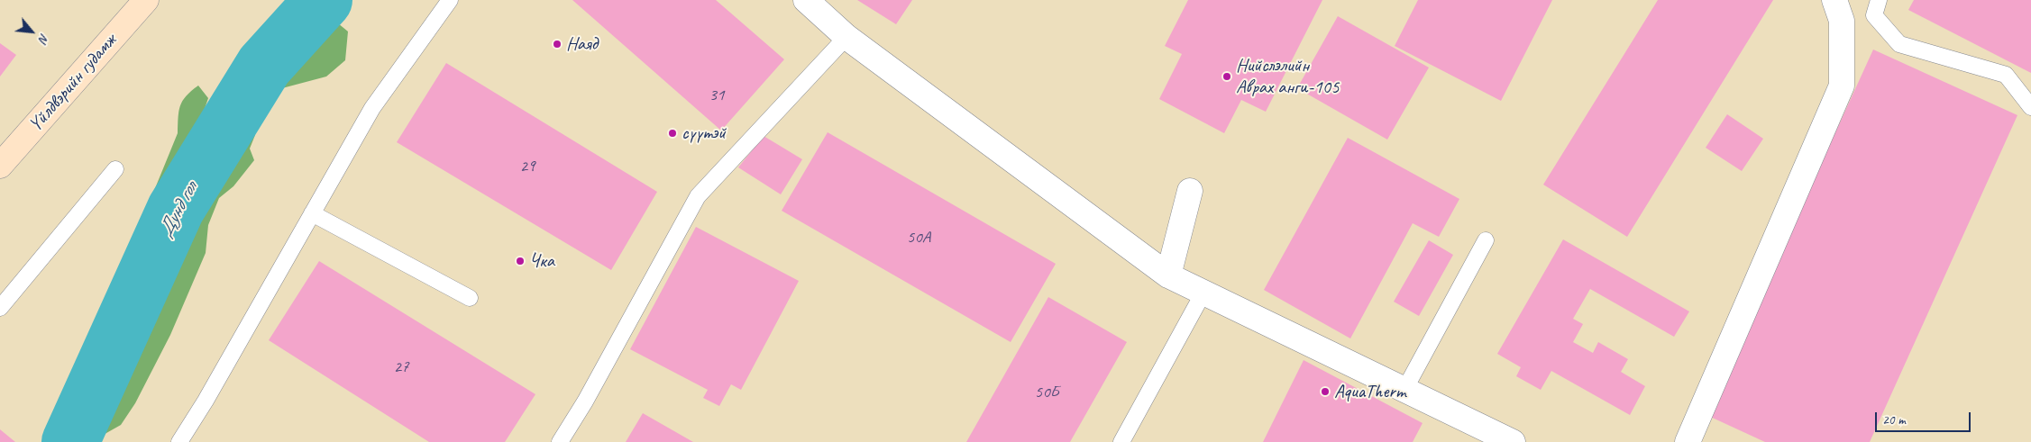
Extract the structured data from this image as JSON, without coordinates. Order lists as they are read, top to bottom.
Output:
{
  "streets": {
    "main road": ["Yйлдвэрийн гудамж"]
  },
  "water": ["Дунд гол"],
  "places": [
    "Наяд",
    "Нийслэлийн Аврах анги-105",
    "сүүтэй",
    "Чка",
    "AquaTherm"
  ],
  "house_numbers": [
    "31",
    "29",
    "50А",
    "27",
    "50Б"
  ],
  "scale_bar": "20 m",
  "north": "bottom right"
}
